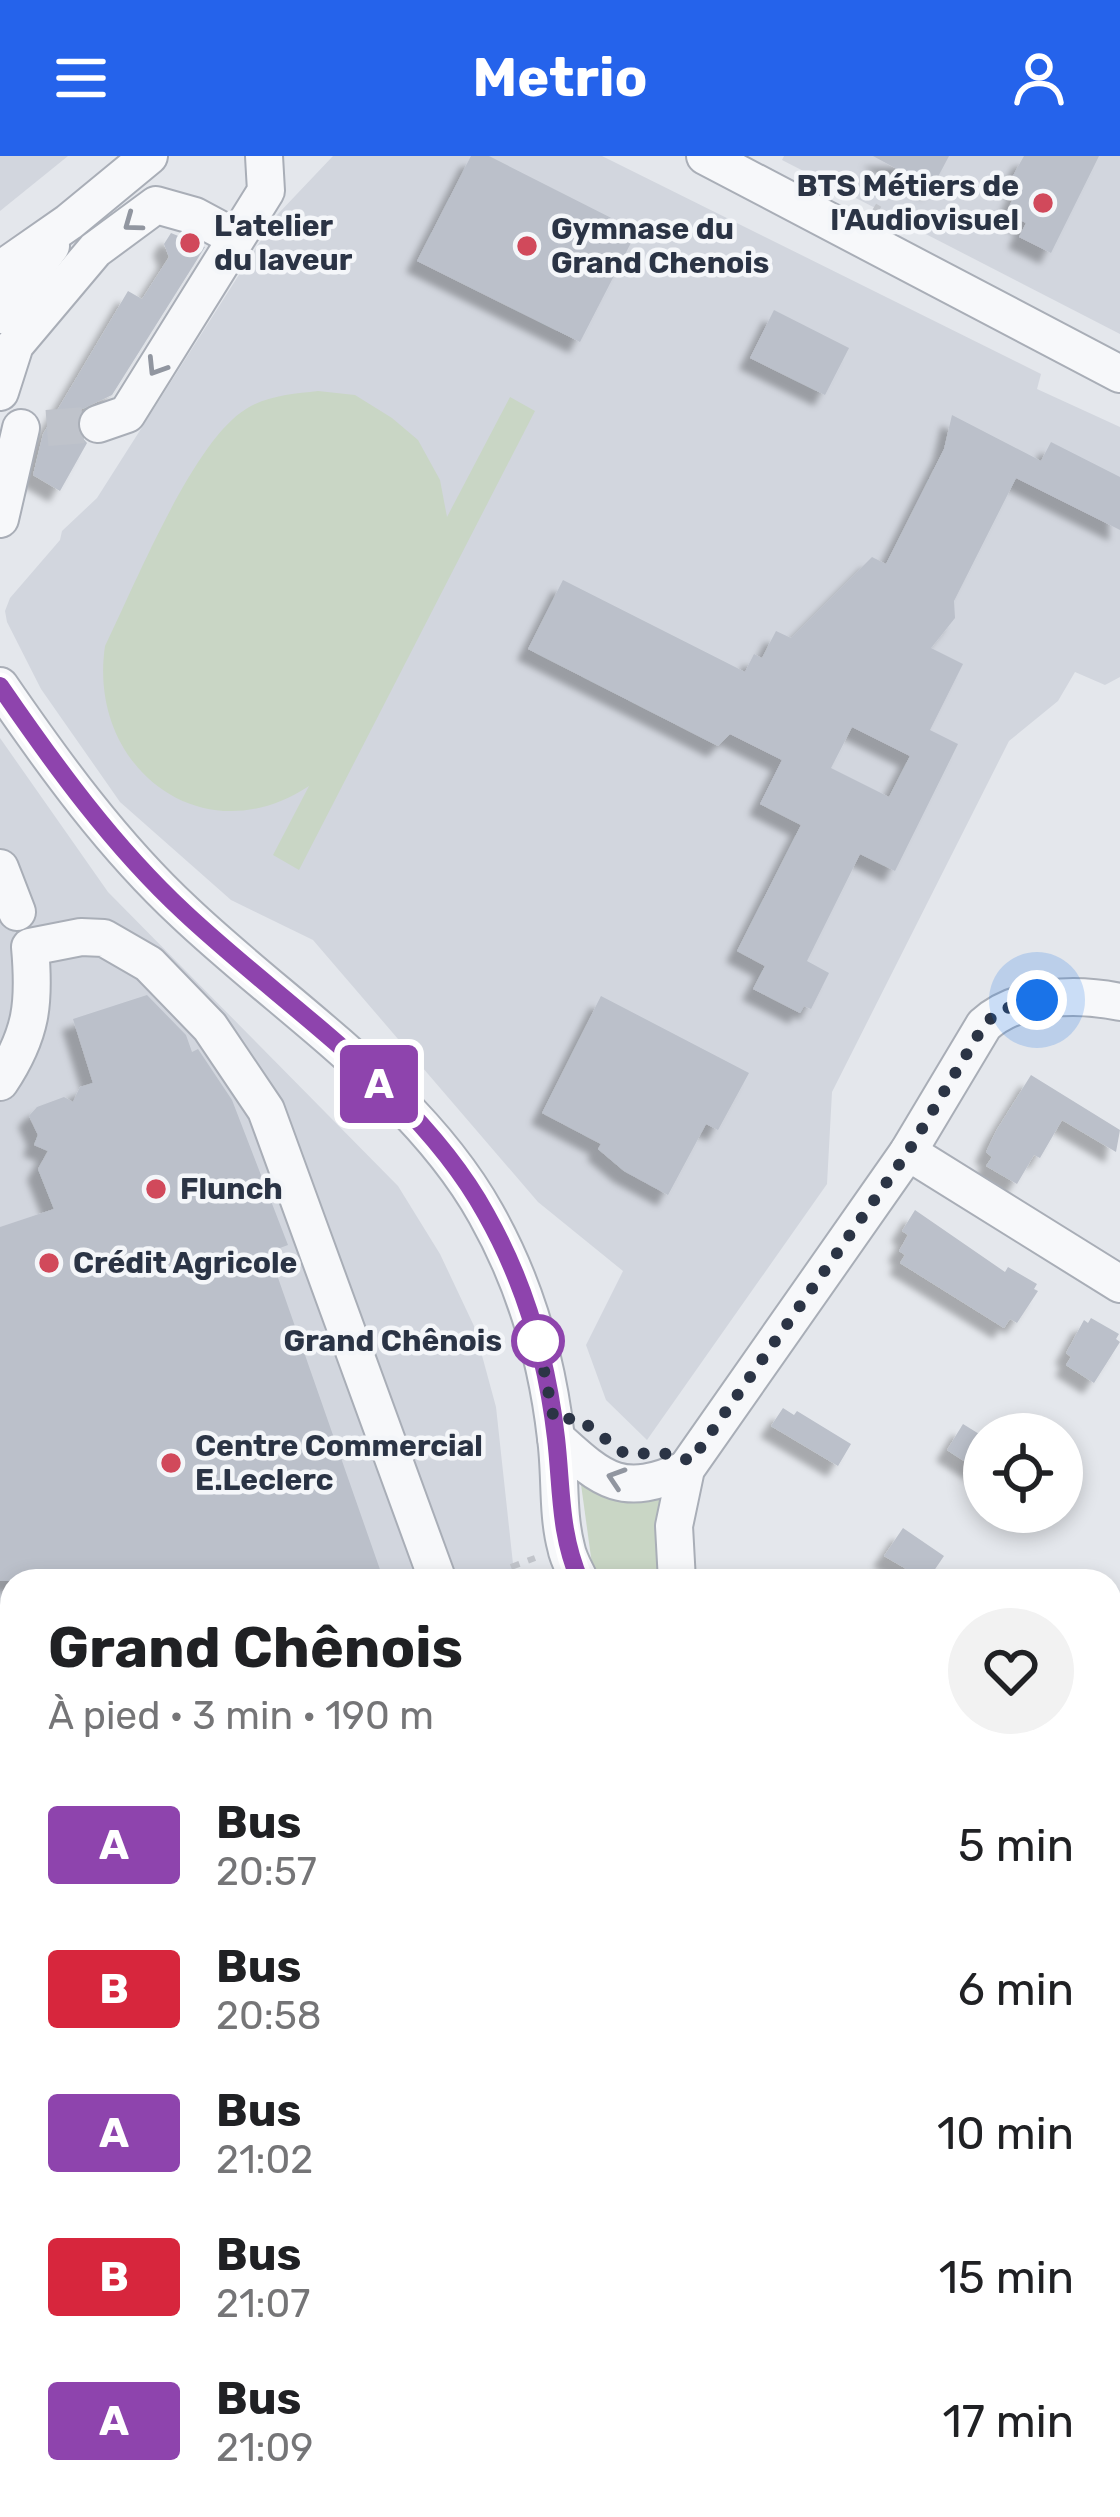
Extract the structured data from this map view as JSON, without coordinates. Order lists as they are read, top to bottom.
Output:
{
  "places": [
    "BTS Métiers de l'Audiovisuel",
    "L'atelier du laveur",
    "Gymnase du Grand Chenois",
    "Flunch",
    "Crédit Agricole",
    "Grand Chênois",
    "Centre Commercial E.Leclerc"
  ],
  "lines": ["bus line A"],
  "page": {
    "header": "Metrio",
    "on_map": "A",
    "heading": ["Grand Chênois", "À pied · 3 min · 190 m"],
    "list": [
      {
        "mark": "A",
        "name": "Bus",
        "note": "20:57",
        "value": "5 min"
      },
      {
        "mark": "B",
        "name": "Bus",
        "note": "20:58",
        "value": "6 min"
      },
      {
        "mark": "A",
        "name": "Bus",
        "note": "21:02",
        "value": "10 min"
      },
      {
        "mark": "B",
        "name": "Bus",
        "note": "21:07",
        "value": "15 min"
      },
      {
        "mark": "A",
        "name": "Bus",
        "note": "21:09",
        "value": "17 min"
      }
    ]
  }
}
